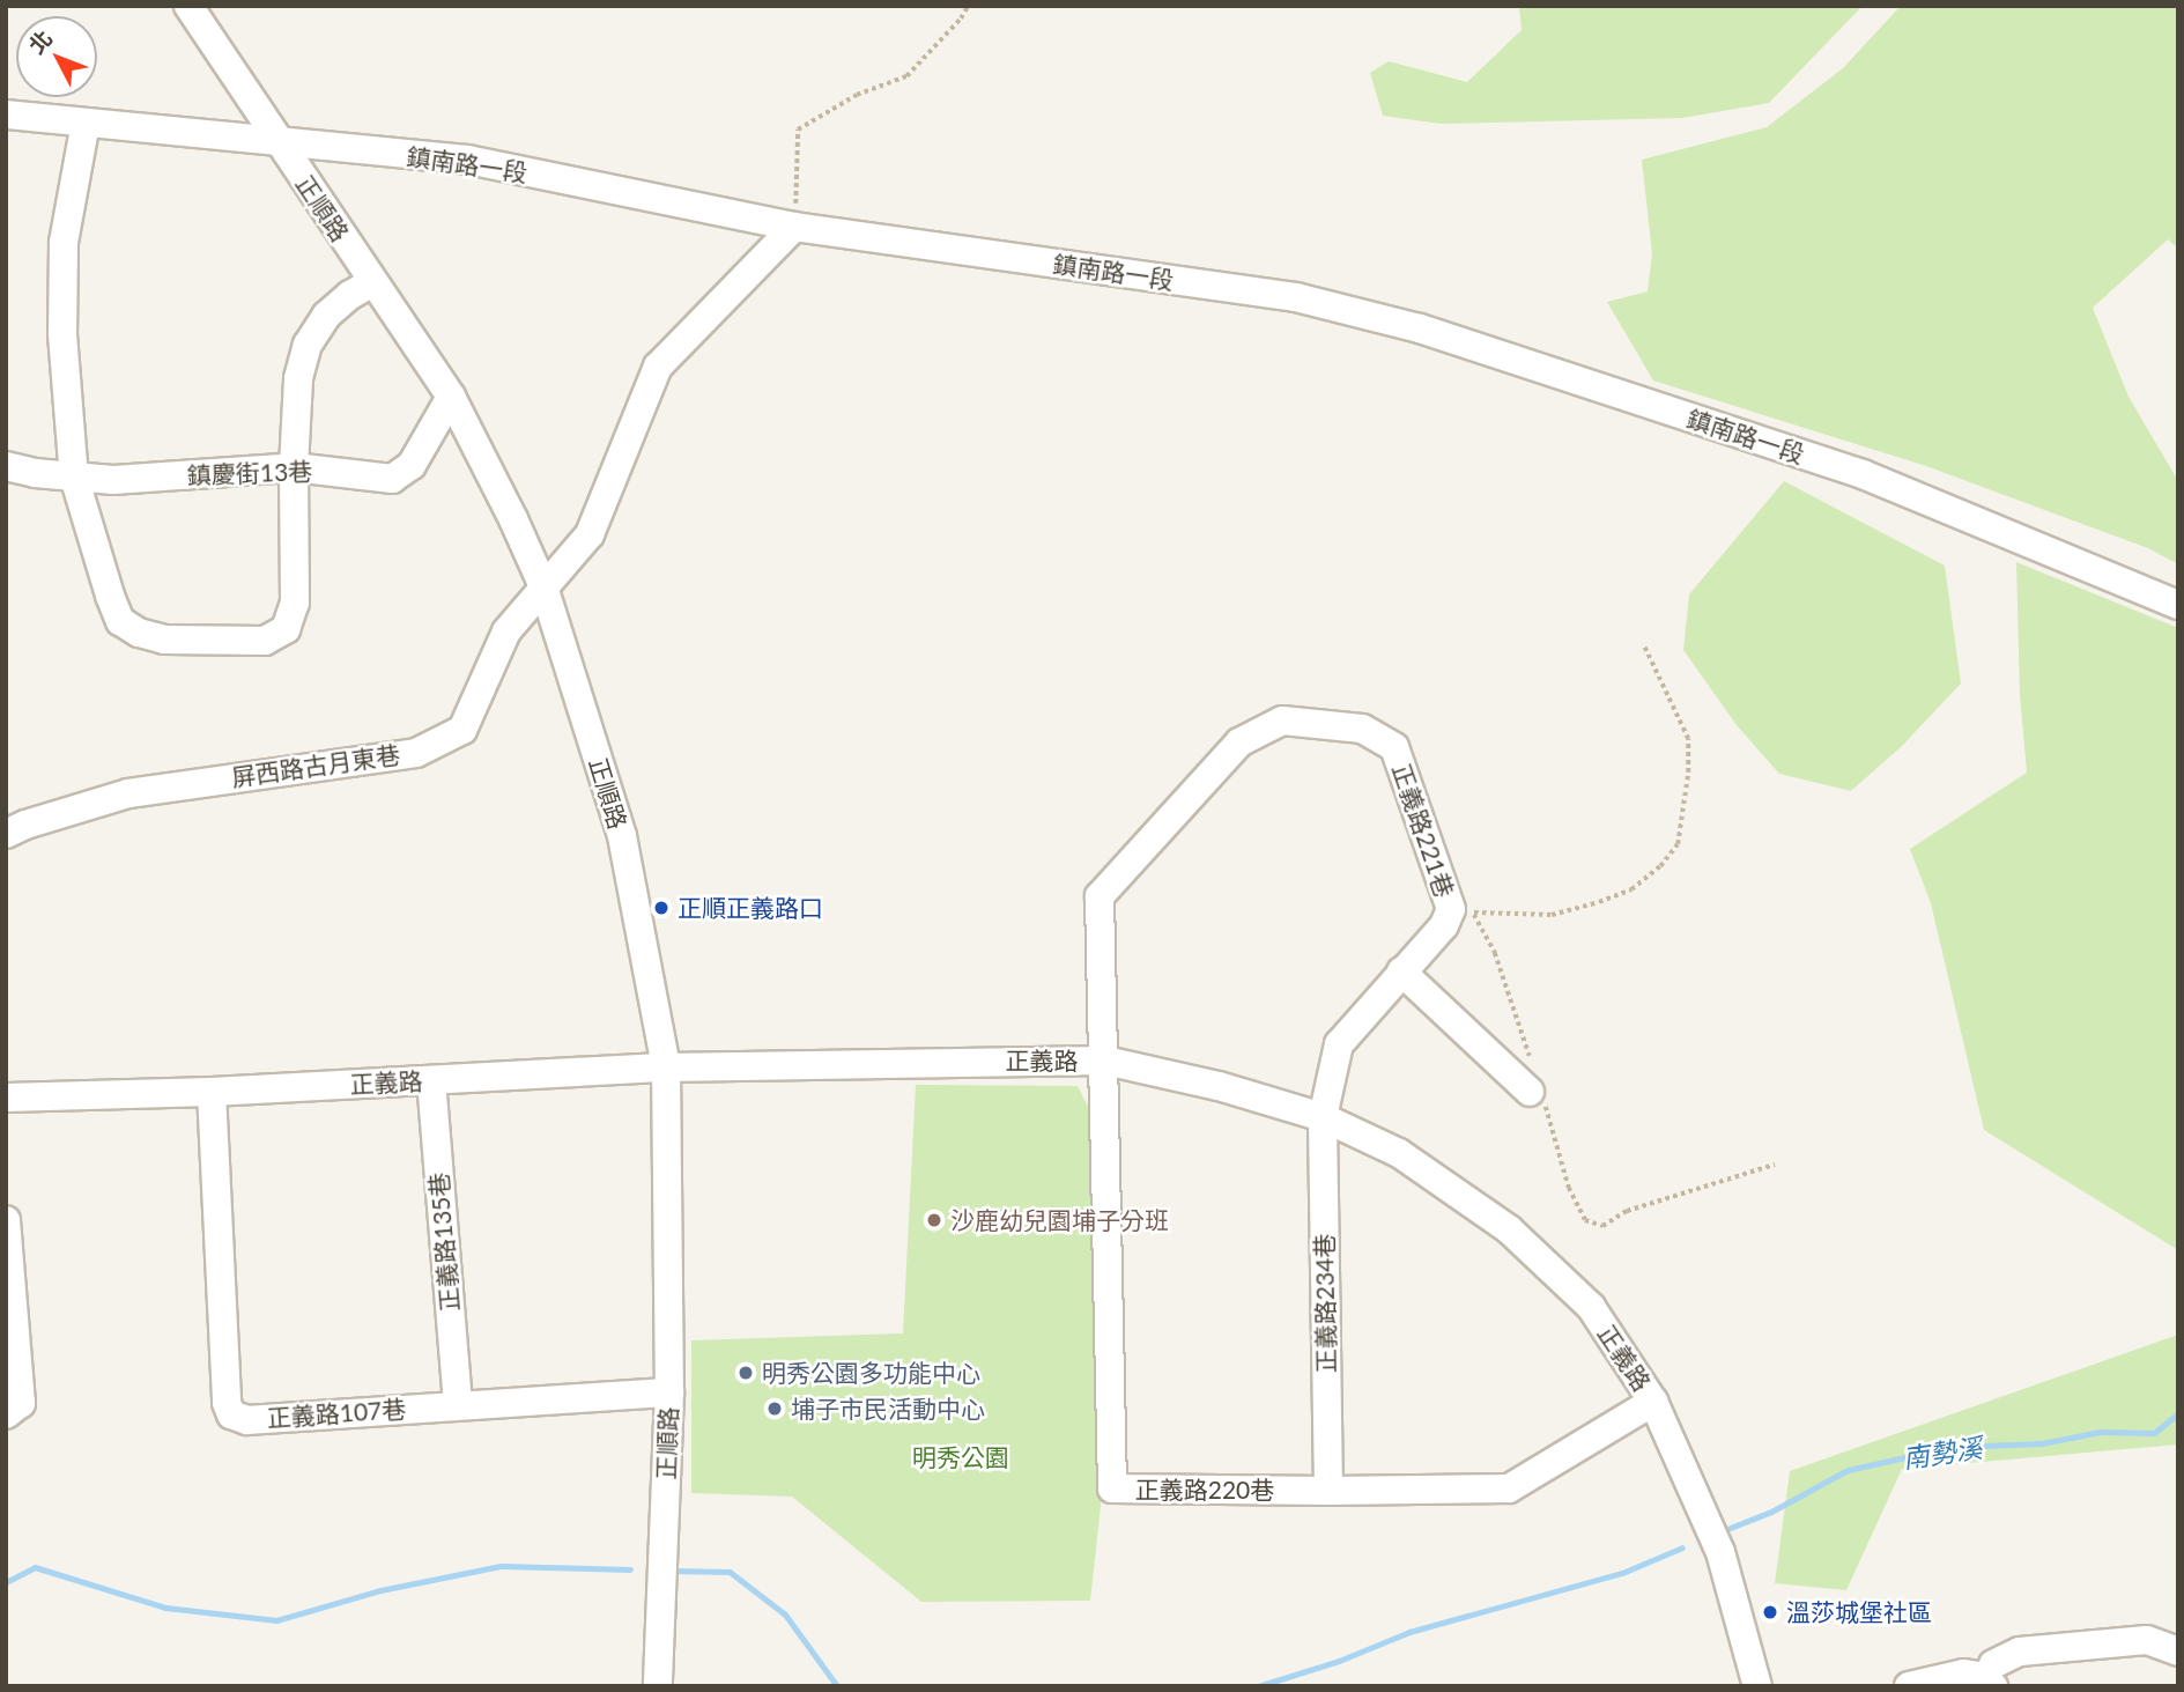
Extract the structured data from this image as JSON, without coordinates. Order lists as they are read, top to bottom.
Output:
{
  "streets": {
    "street": [
      "鎮南路一段",
      "正順路",
      "鎮慶街13巷",
      "屏西路古月東巷",
      "正義路221巷",
      "正義路",
      "正義路135巷",
      "正義路234巷",
      "正義路107巷",
      "正義路220巷"
    ]
  },
  "crossings": [
    ["鎮南路一段", "正順路"],
    ["鎮南路一段", "屏西路古月東巷"],
    ["正順路", "鎮慶街13巷"],
    ["正順路", "屏西路古月東巷"],
    ["正順路", "正義路"],
    ["正順路", "正義路107巷"],
    ["正義路221巷", "正義路"],
    ["正義路221巷", "正義路234巷"],
    ["正義路221巷", "正義路220巷"],
    ["正義路", "正義路135巷"],
    ["正義路", "正義路234巷"],
    ["正義路", "正義路107巷"],
    ["正義路", "正義路220巷"],
    ["正義路135巷", "正義路107巷"],
    ["正義路234巷", "正義路220巷"]
  ],
  "water": ["南勢溪"],
  "parks": ["明秀公園"],
  "places": [
    "正順正義路口",
    "沙鹿幼兒園埔子分班",
    "明秀公園多功能中心",
    "埔子市民活動中心",
    "溫莎城堡社區"
  ],
  "north": "top left"
}
